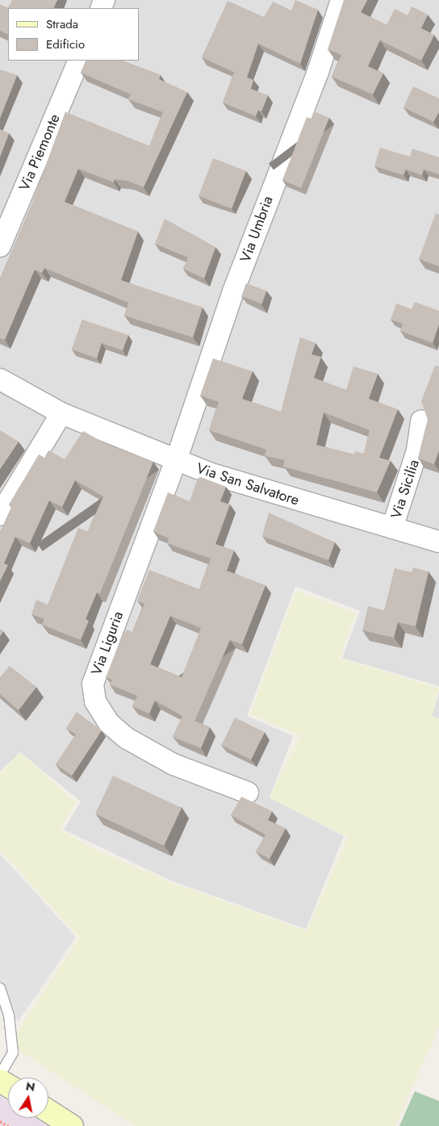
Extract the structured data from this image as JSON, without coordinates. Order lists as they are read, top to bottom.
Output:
{
  "streets": {
    "street": [
      "Via Piemonte",
      "Via Umbria",
      "Via San Salvatore",
      "Via Sicilia",
      "Via Liguria"
    ]
  },
  "crossings": [
    ["Via Umbria", "Via San Salvatore"],
    ["Via Umbria", "Via Liguria"],
    ["Via San Salvatore", "Via Sicilia"],
    ["Via San Salvatore", "Via Liguria"]
  ],
  "legend": ["Strada", "Edificio"],
  "north": "top"
}
